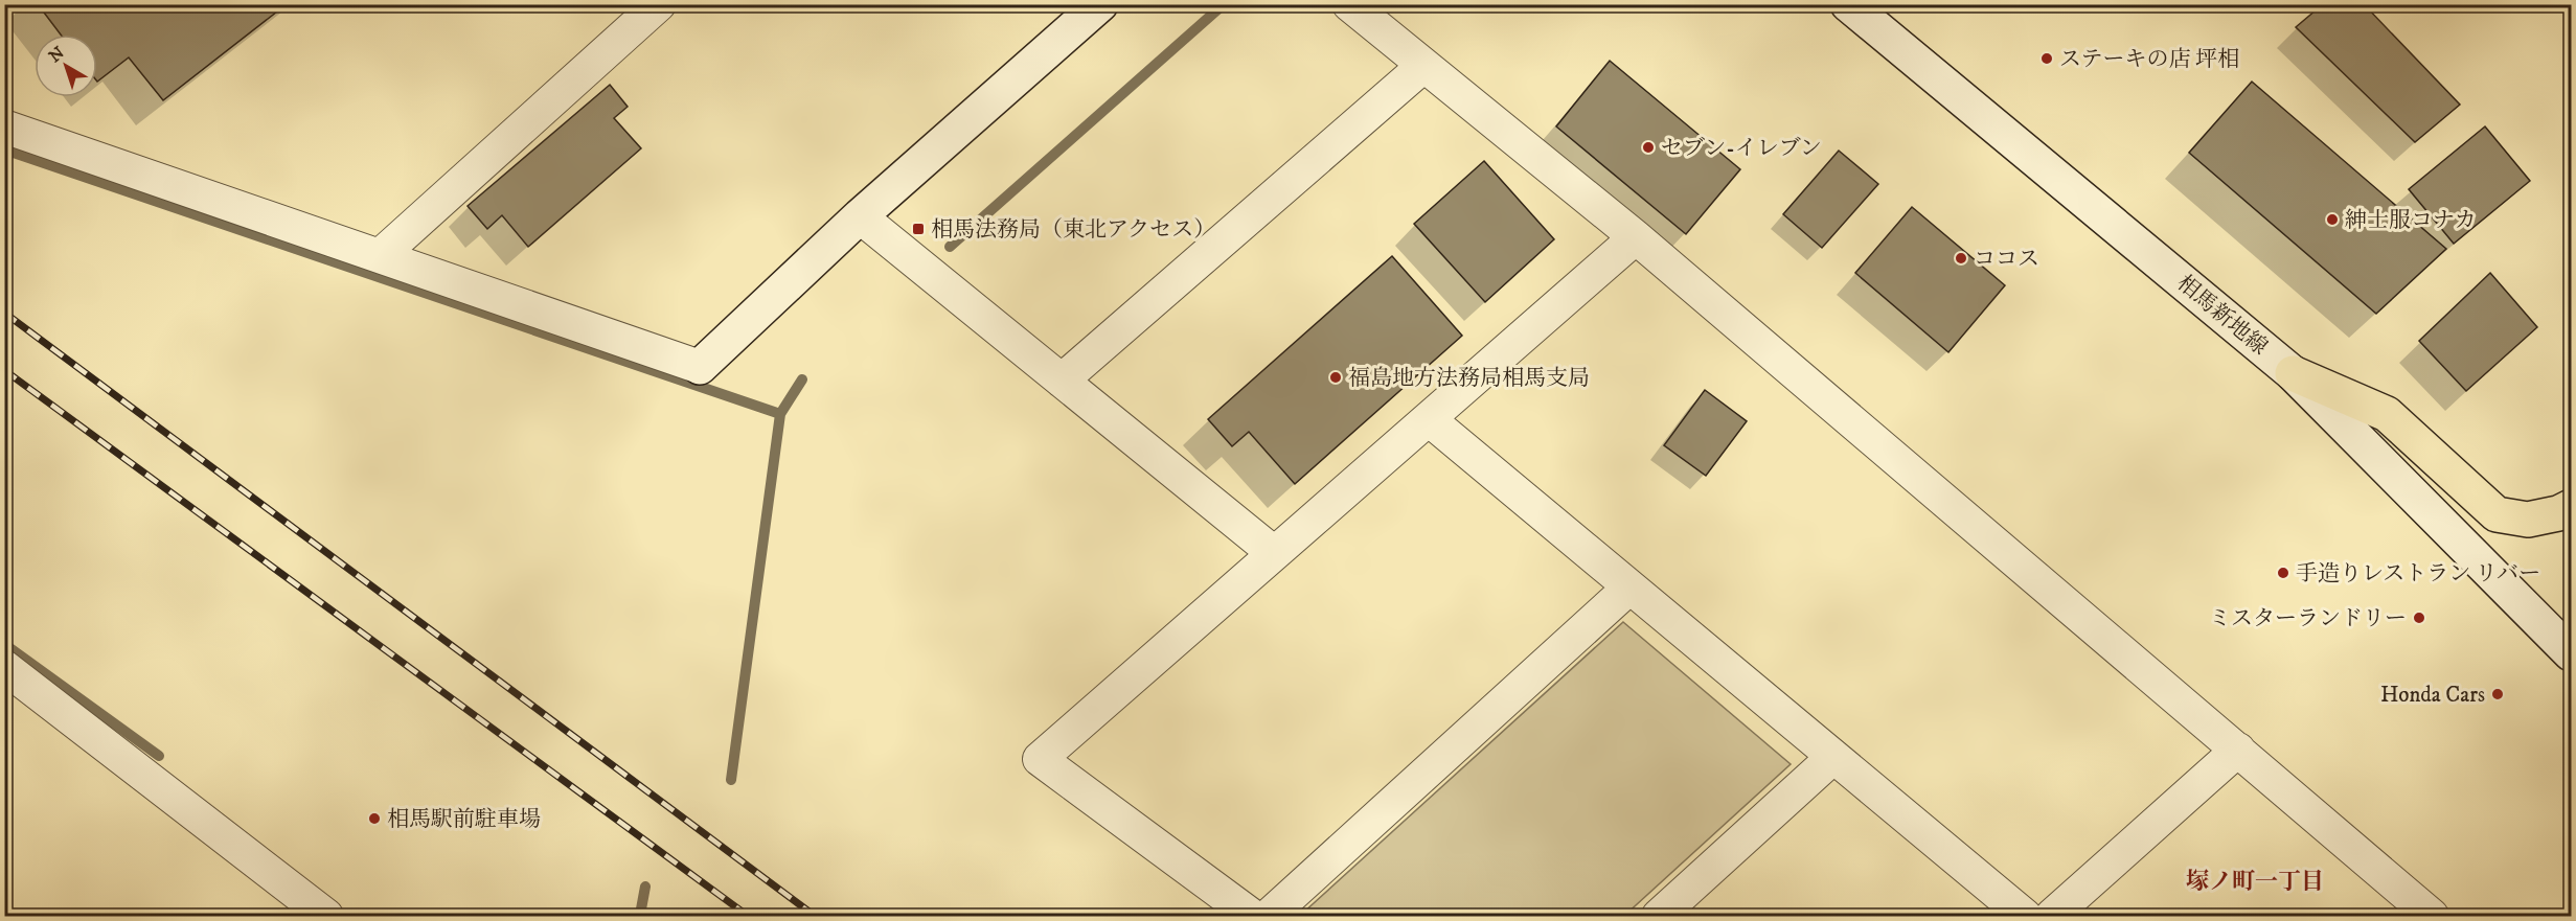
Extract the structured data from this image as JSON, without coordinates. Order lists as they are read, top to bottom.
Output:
{
  "streets": {
    "main road": ["相馬新地線"]
  },
  "districts": ["塚ノ町一丁目"],
  "places": {
    "other": [
      "ステーキの店 坪相",
      "セブン-イレブン",
      "紳士服コナカ",
      "ココス",
      "福島地方法務局相馬支局",
      "手造りレストラン リバー",
      "ミスターランドリー",
      "Honda Cars",
      "相馬駅前駐車場"
    ],
    "transit": ["相馬法務局（東北アクセス）"]
  },
  "north": "top left"
}
